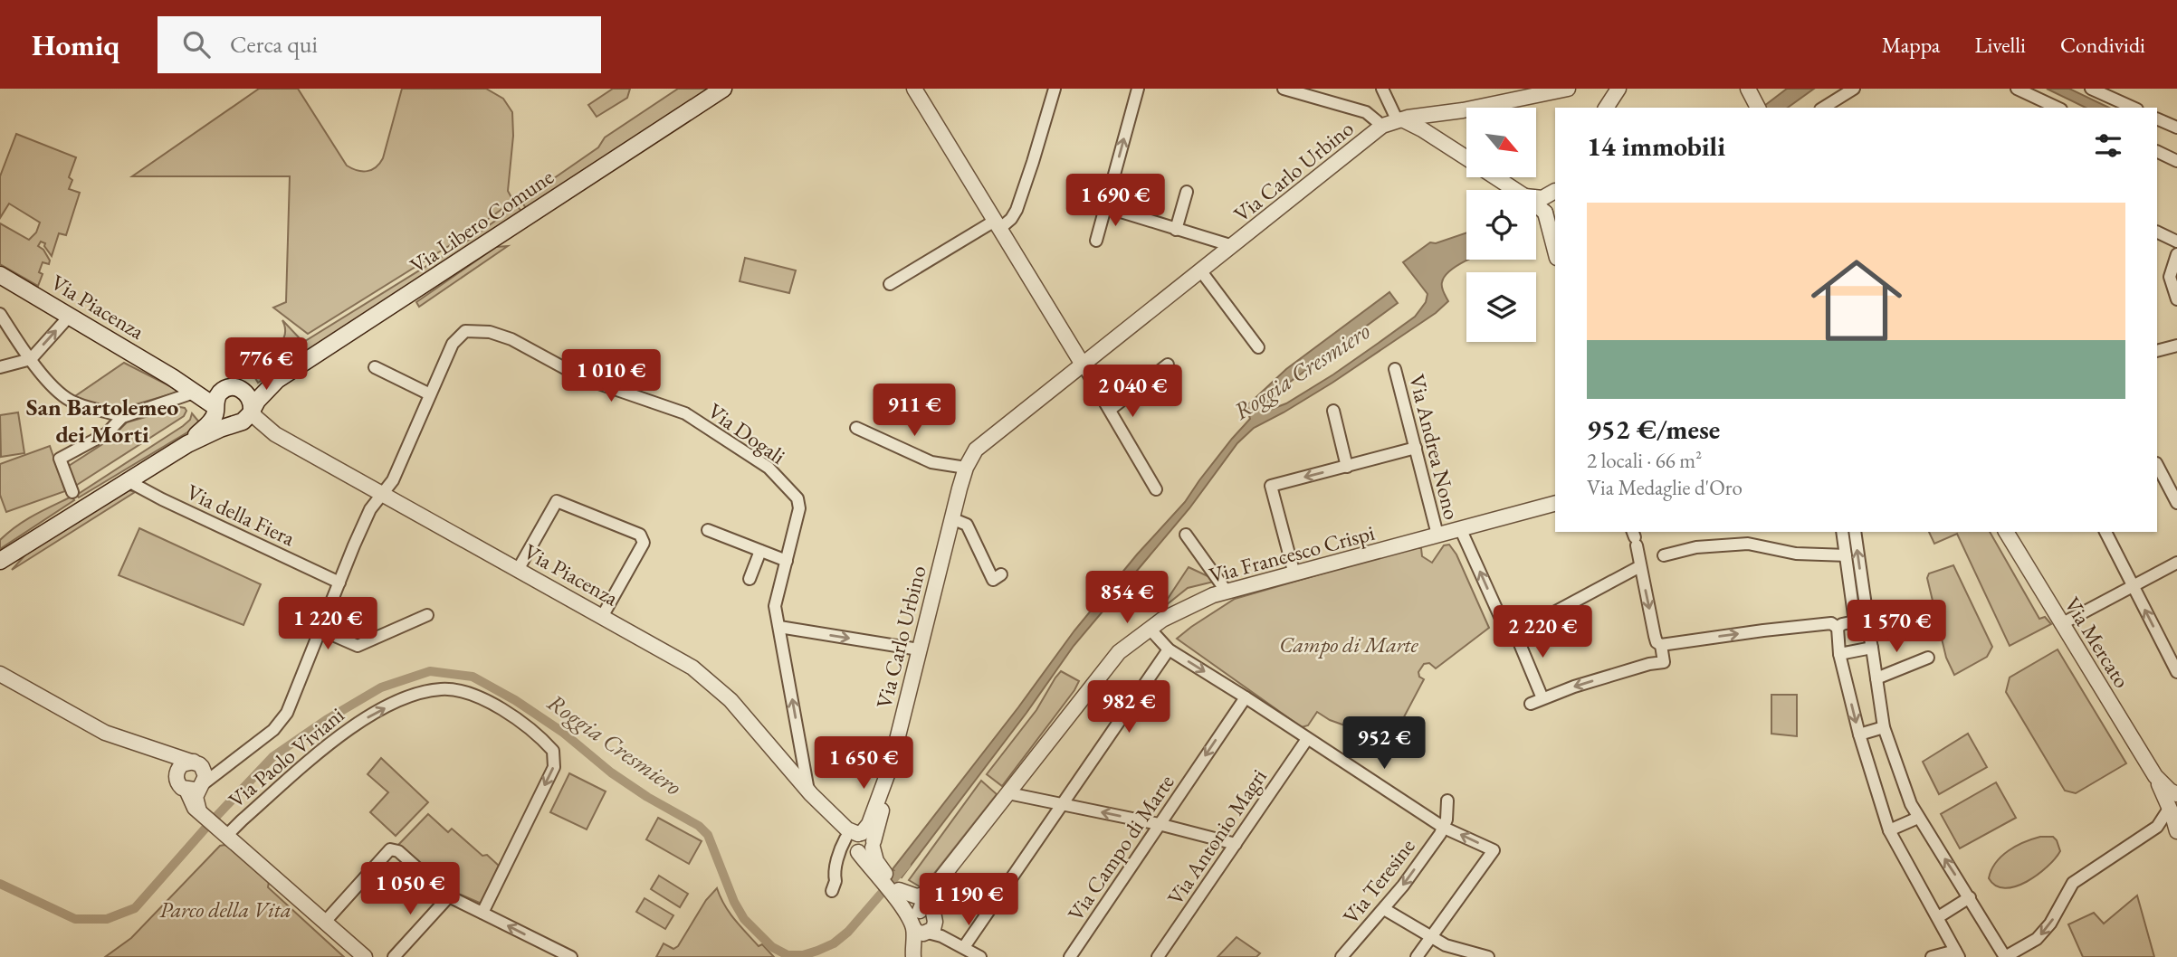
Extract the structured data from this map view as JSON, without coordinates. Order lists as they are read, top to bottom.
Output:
{
  "streets": {
    "main road": ["Via Libero Comune", "Via Piacenza"],
    "street": [
      "Via Carlo Urbino",
      "Via Dogali",
      "Via Andrea Nono",
      "Via della Fiera",
      "Via Francesco Crispi",
      "Via Mercato",
      "Via Paolo Viviani",
      "Via Antonio Magri",
      "Via Campo di Marte",
      "Via Teresine"
    ]
  },
  "crossings": [
    ["Via Carlo Urbino", "Via Piacenza"],
    ["Via Libero Comune", "Via Piacenza"],
    ["Via Libero Comune", "Via della Fiera"],
    ["Via Piacenza", "Via Dogali"],
    ["Via Dogali", "Via della Fiera"],
    ["Via Dogali", "Via Paolo Viviani"],
    ["Via Andrea Nono", "Via Francesco Crispi"]
  ],
  "one_way": ["Via Teresine"],
  "districts": ["San Bartolemeo dei Morti"],
  "water": ["Roggia Cresmiero"],
  "parks": ["Campo di Marte", "Parco della Vita"],
  "north": "bottom right",
  "page": {
    "header": "Homiq",
    "search": "Cerca qui",
    "nav": ["Mappa", "Livelli", "Condividi"],
    "heading": "14 immobili",
    "price": [
      "1 690 €",
      "776 €",
      "1 010 €",
      "2 040 €",
      "911 €",
      "854 €",
      "1 220 €",
      "1 570 €",
      "2 220 €",
      "982 €",
      "952 €",
      "1 650 €",
      "1 050 €",
      "1 190 €"
    ],
    "list": [
      {
        "name": "952 €/mese",
        "note": "2 locali · 66 m² · Via Medaglie d'Oro"
      }
    ]
  }
}
